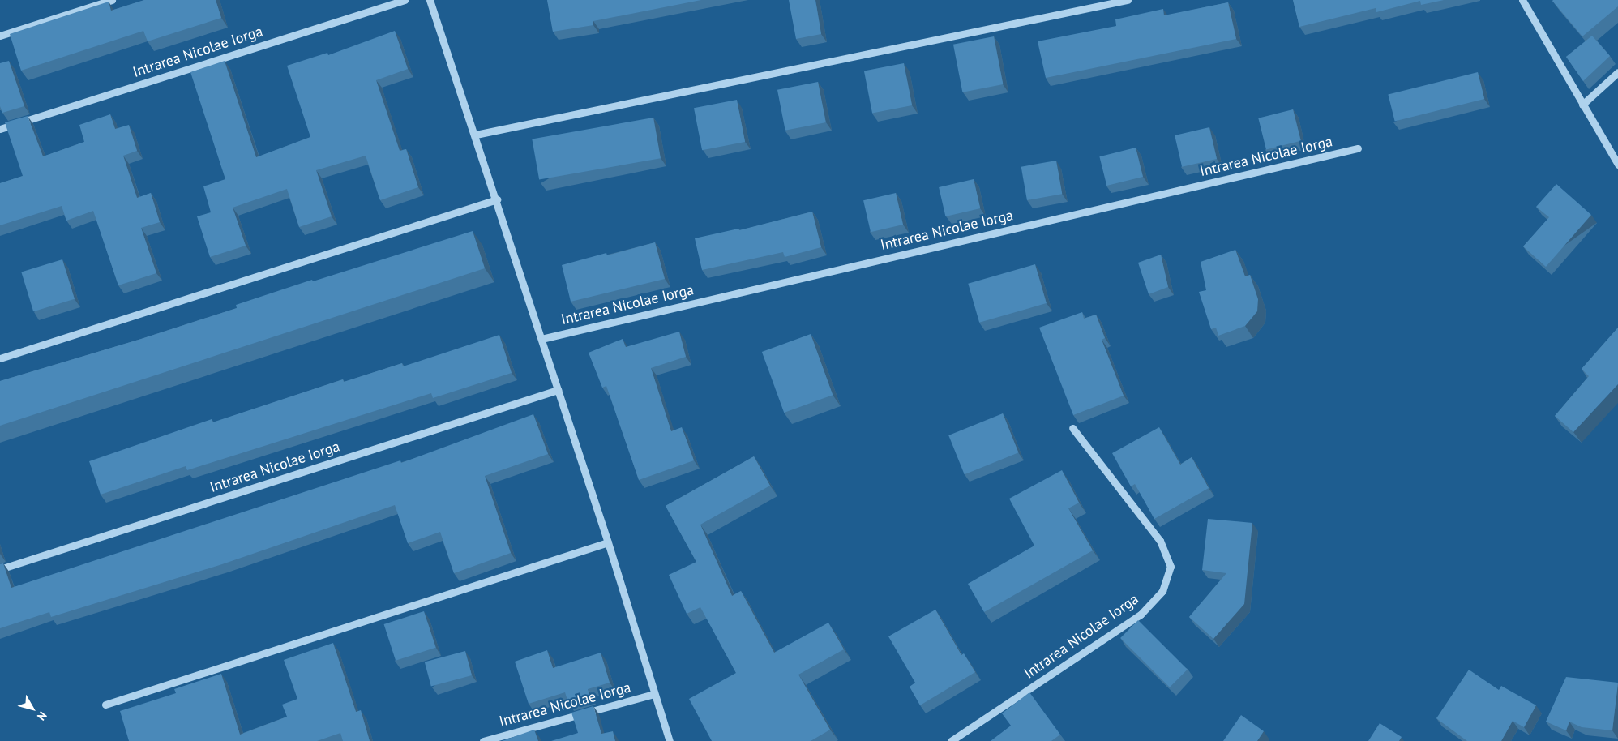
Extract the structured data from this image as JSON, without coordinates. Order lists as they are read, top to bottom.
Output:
{
  "streets": {
    "street": ["Intrarea Nicolae Iorga"]
  },
  "north": "bottom right"
}
